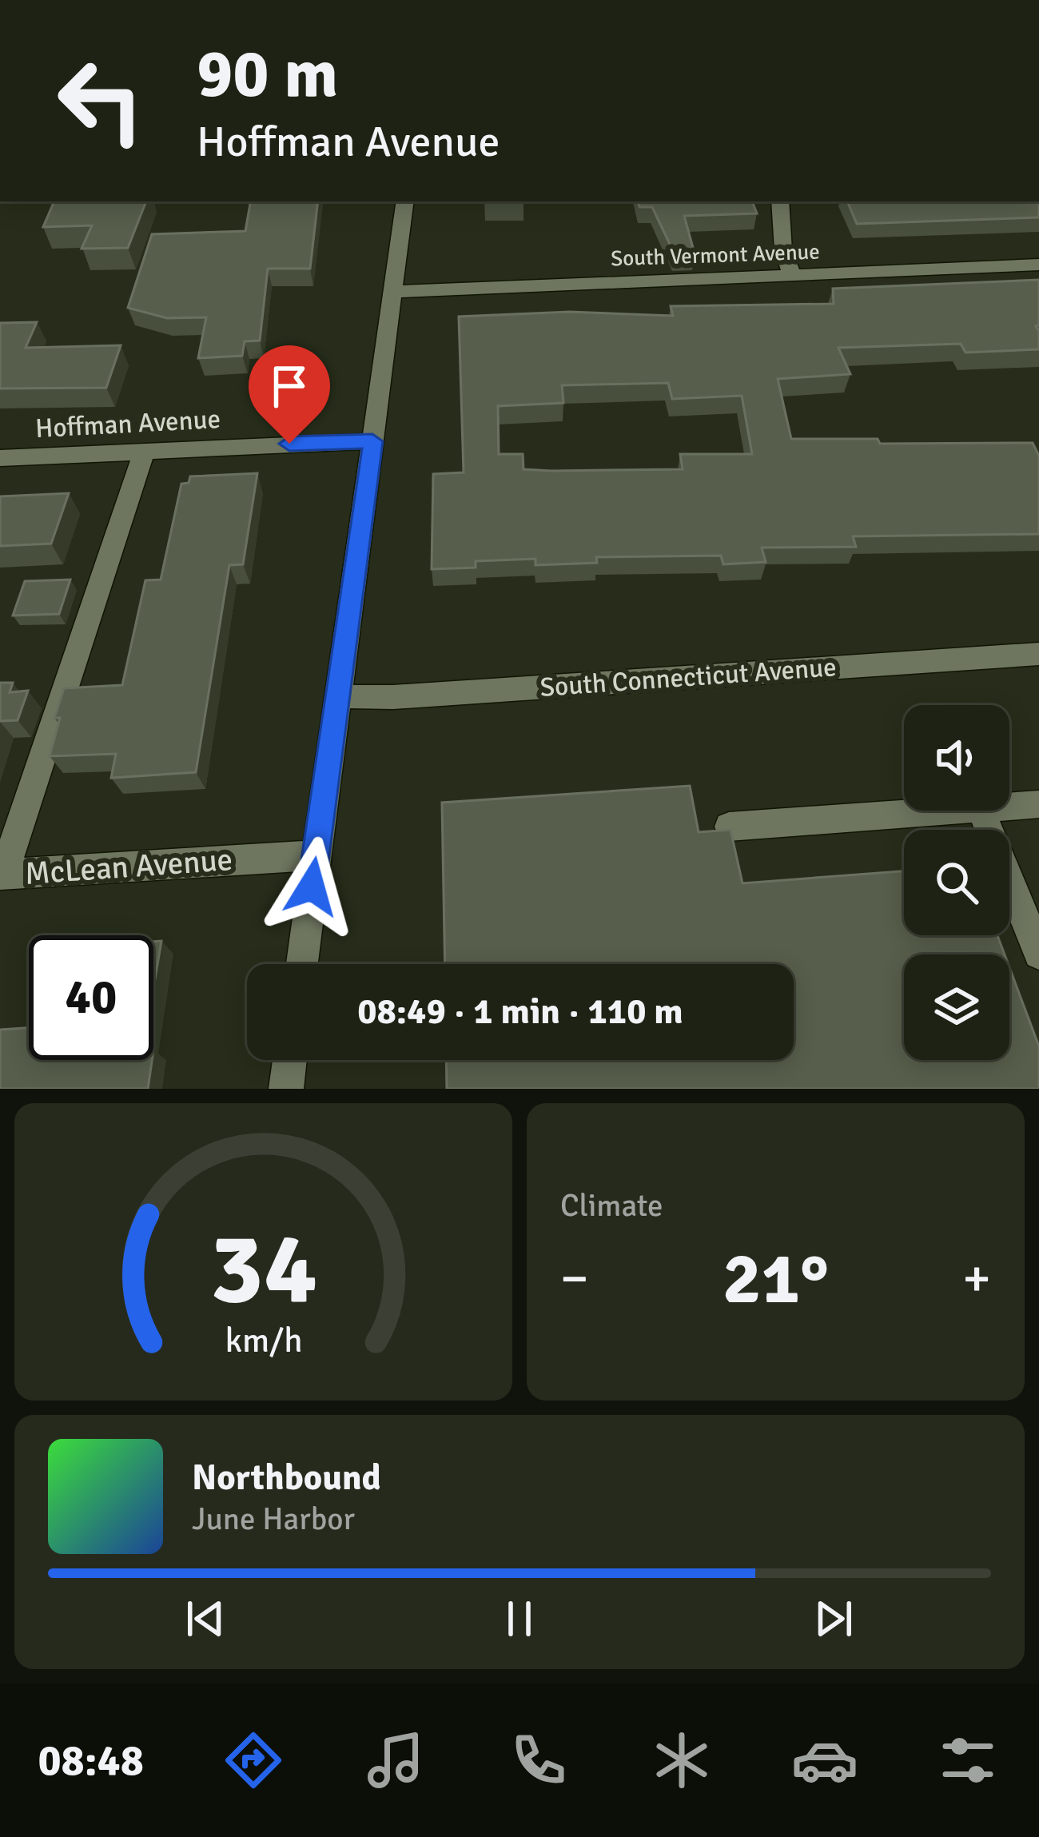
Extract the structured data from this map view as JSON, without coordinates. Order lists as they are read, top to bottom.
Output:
{
  "streets": {
    "street": [
      "South Vermont Avenue",
      "Hoffman Avenue",
      "South Connecticut Avenue",
      "McLean Avenue"
    ]
  },
  "page": {
    "turn": ["90 m", "Hoffman Avenue"],
    "limit": "40",
    "trip": "08:49 · 1 min · 110 m",
    "tile": "Climate",
    "heat": ["−", "21°", "+"],
    "song": ["Northbound", "June Harbor"],
    "tabs": "08:48",
    "gauge": ["34", "km/h"]
  }
}
